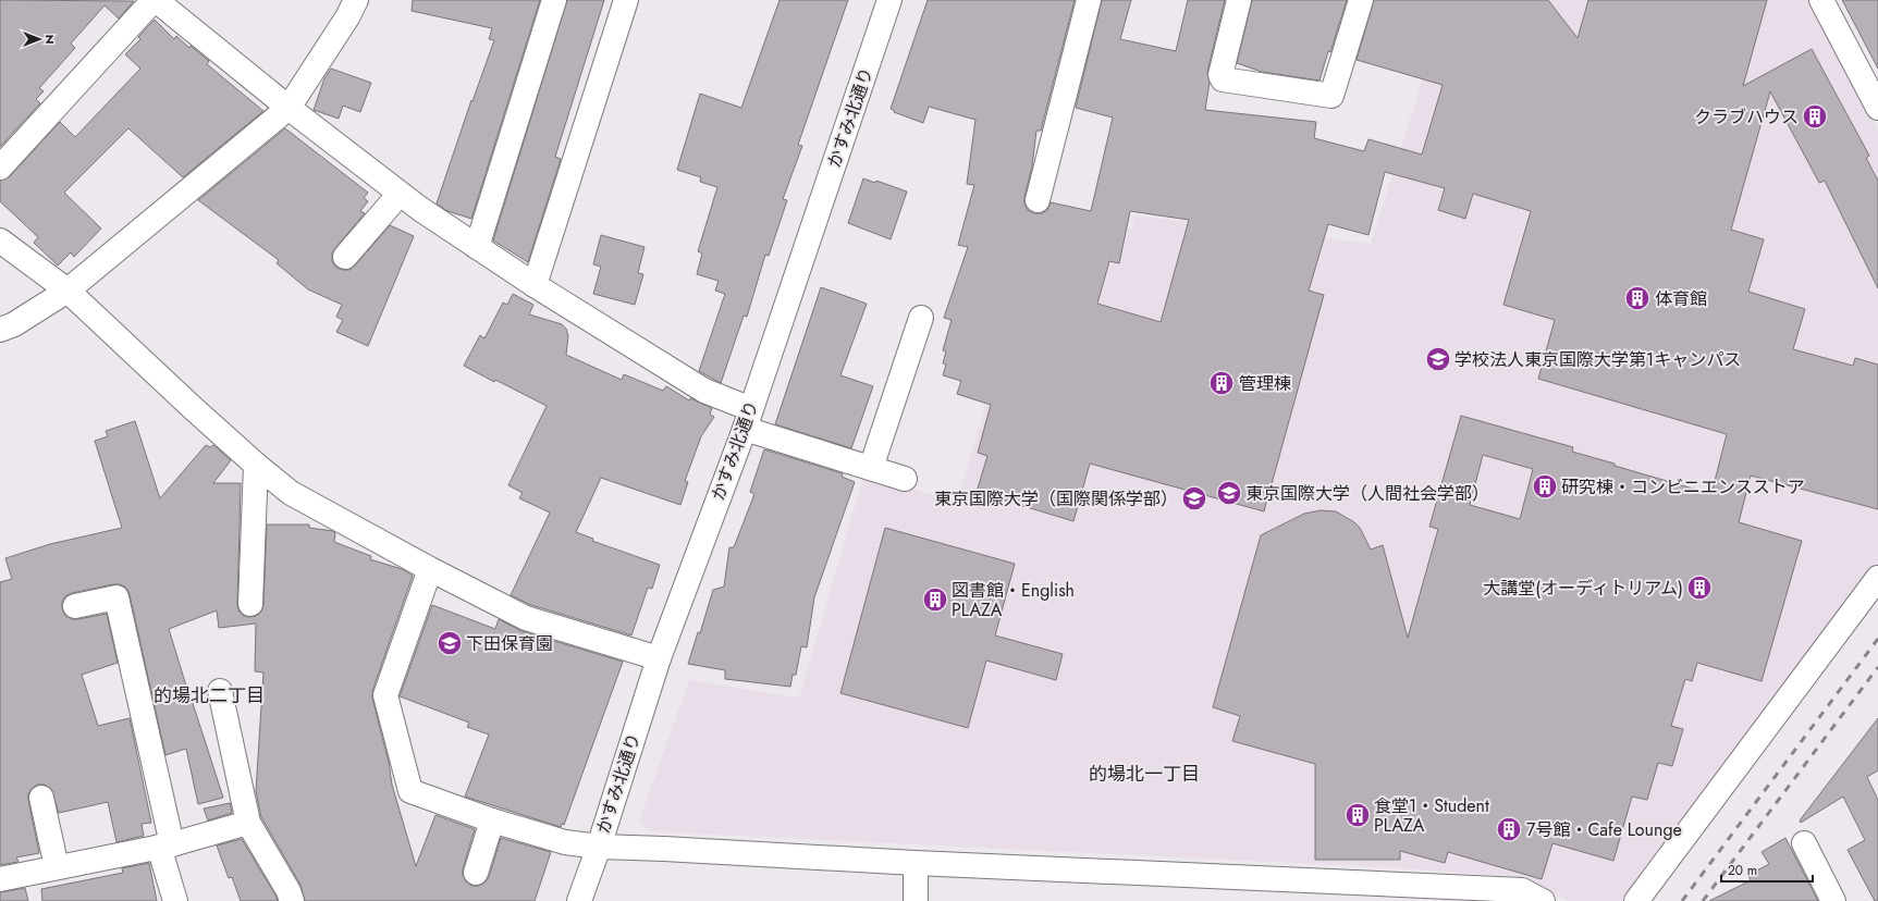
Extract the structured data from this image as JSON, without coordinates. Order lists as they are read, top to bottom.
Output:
{
  "streets": {
    "street": ["かすみ北通り"]
  },
  "districts": ["的場北二丁目", "的場北一丁目"],
  "places": {
    "building": [
      "クラブハウス",
      "体育館",
      "管理棟",
      "研究棟・コンビニエンスストア",
      "大講堂(オーディトリアム)",
      "図書館・English PLAZA",
      "食堂1・Student PLAZA",
      "7号館・Cafe Lounge"
    ],
    "school or university": [
      "学校法人東京国際大学第1キャンパス",
      "東京国際大学（人間社会学部）",
      "東京国際大学（国際関係学部）",
      "下田保育園"
    ]
  },
  "scale_bar": "20 m",
  "north": "right"
}
